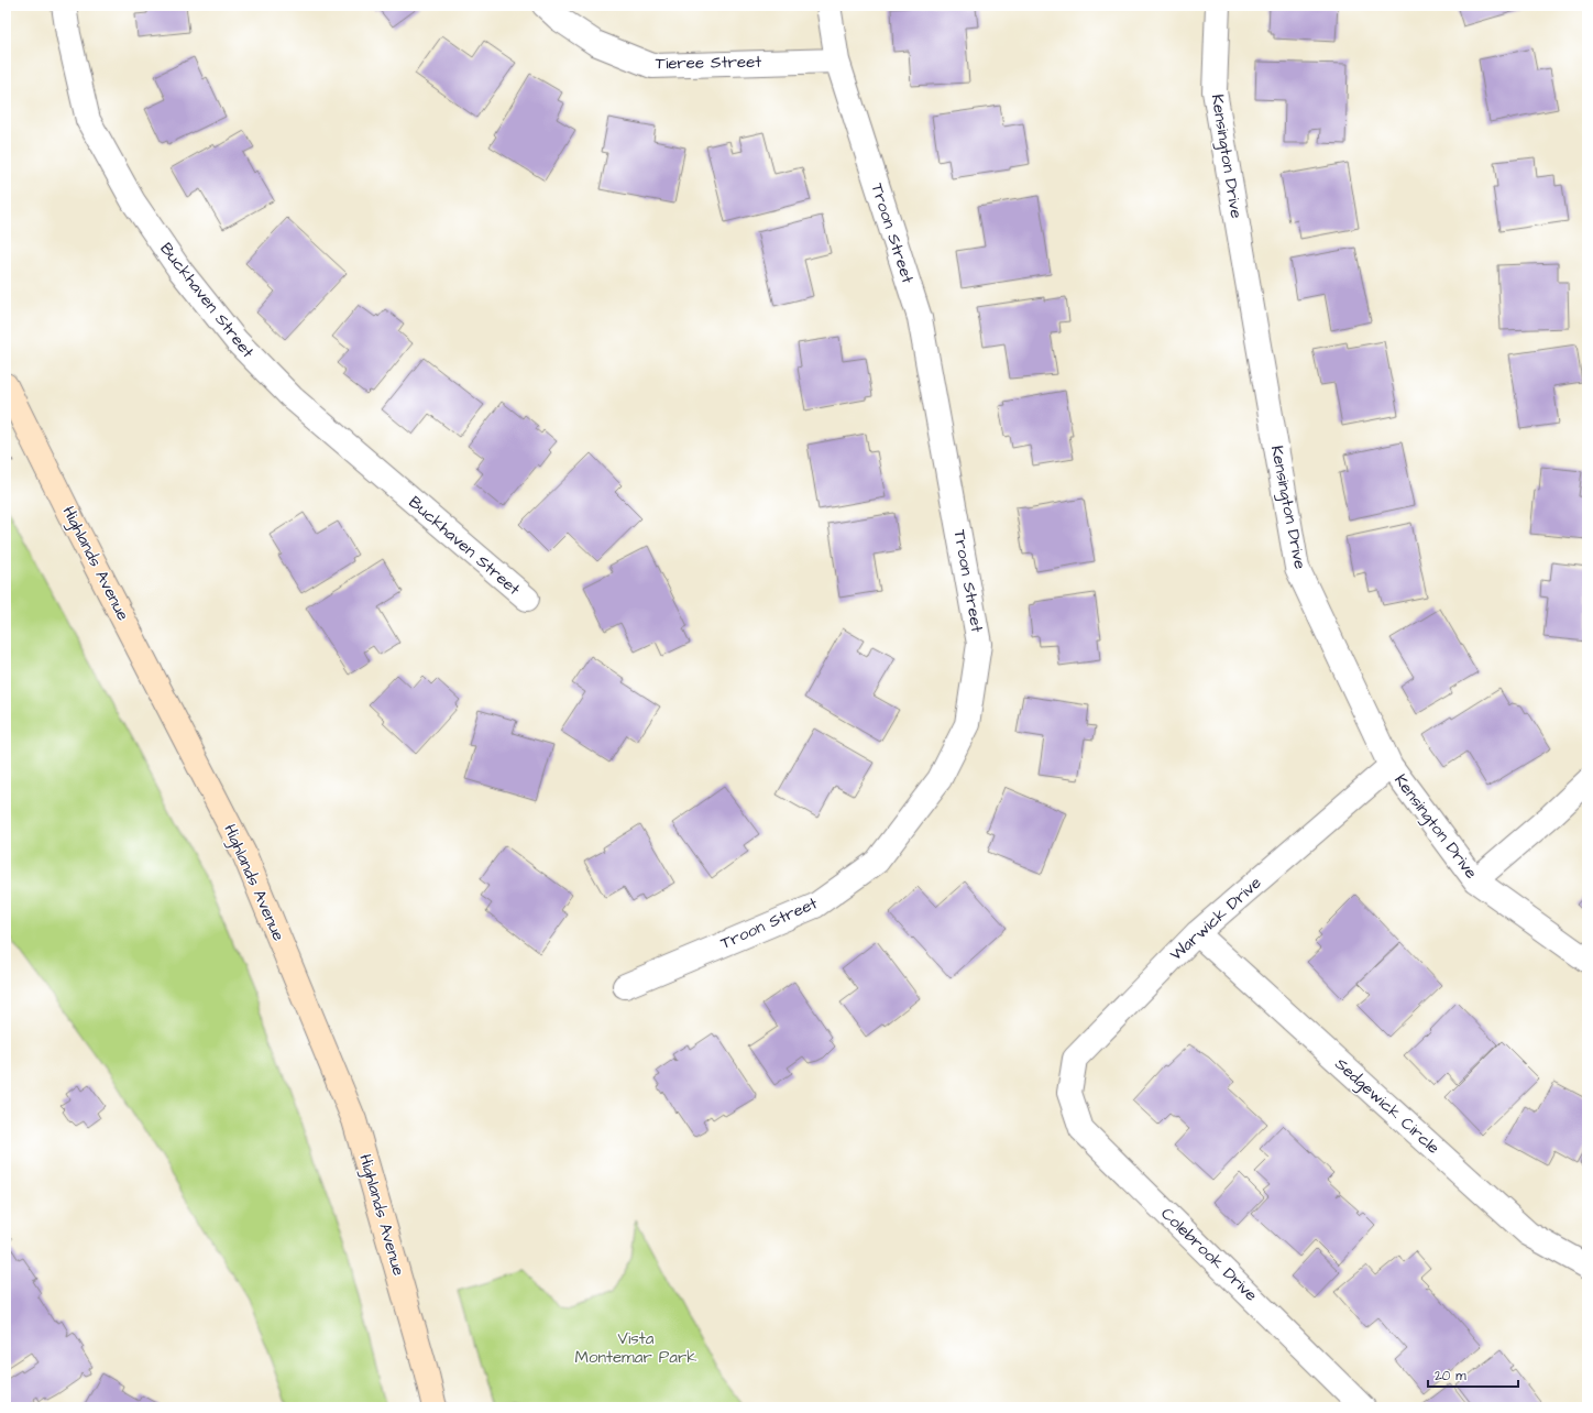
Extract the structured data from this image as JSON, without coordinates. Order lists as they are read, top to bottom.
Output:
{
  "streets": {
    "main road": ["Highlands Avenue"],
    "street": [
      "Tieree Street",
      "Kensington Drive",
      "Troon Street",
      "Buckhaven Street",
      "Warwick Drive",
      "Sedgewick Circle",
      "Colebrook Drive"
    ]
  },
  "crossings": [
    ["Tieree Street", "Troon Street"],
    ["Kensington Drive", "Warwick Drive"],
    ["Warwick Drive", "Sedgewick Circle"],
    ["Warwick Drive", "Colebrook Drive"]
  ],
  "parks": ["Vista Montemar Park"],
  "scale_bar": "20 m"
}
